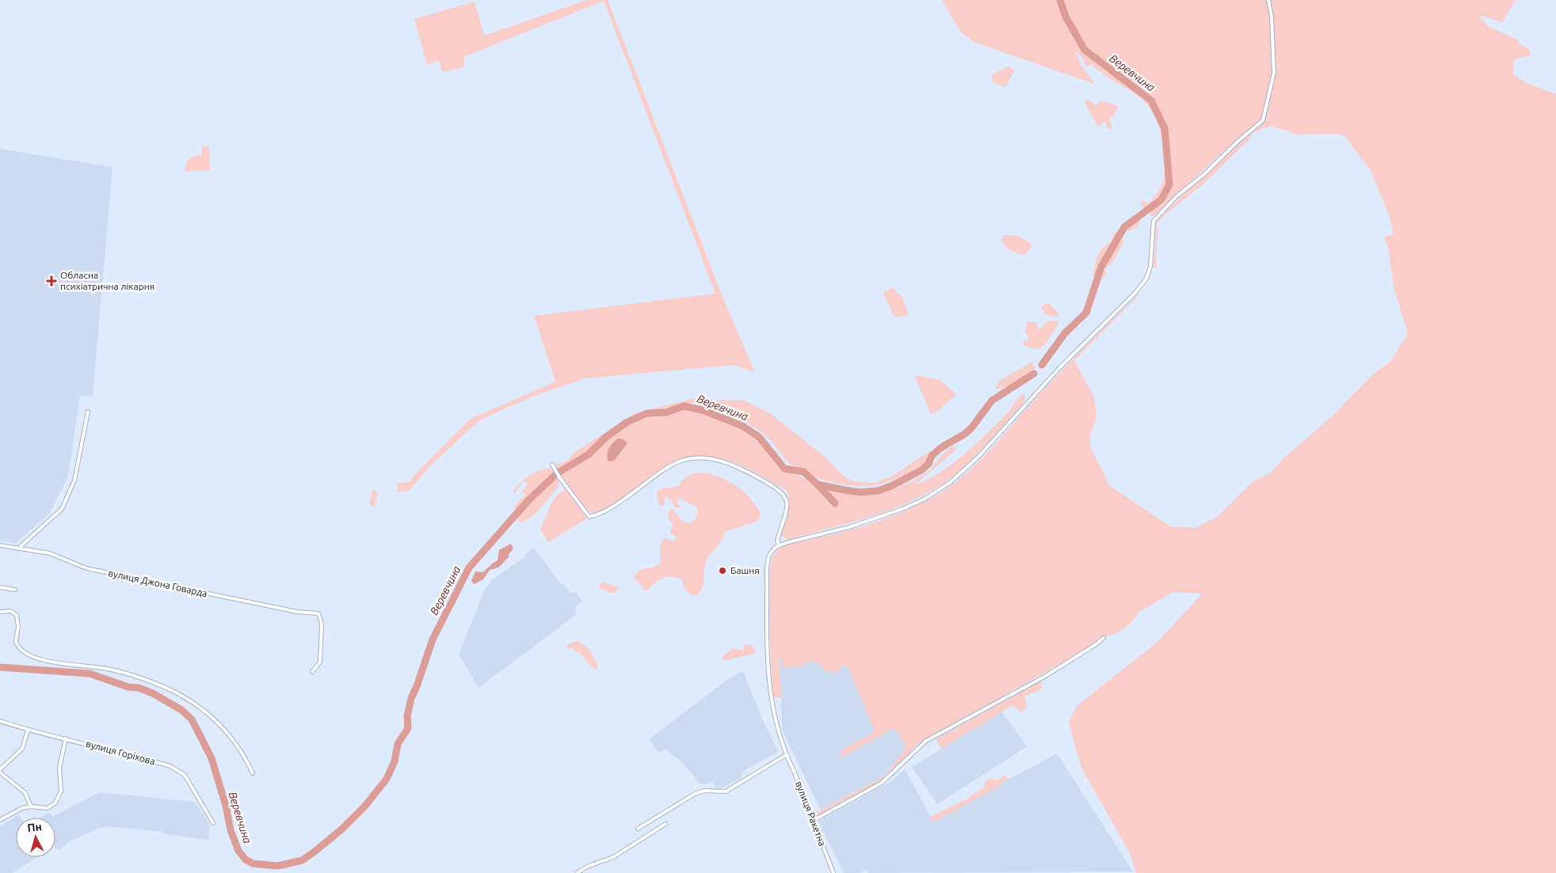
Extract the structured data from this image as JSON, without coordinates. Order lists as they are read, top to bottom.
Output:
{
  "streets": {
    "street": ["вулиця Джона Говарда", "вулиця Горіхова", "вулиця Ракетна"]
  },
  "water": ["Веревчина"],
  "places": {
    "health": ["Обласна психіатрична лікарня"],
    "other": ["Башня"]
  },
  "north": "top"
}
